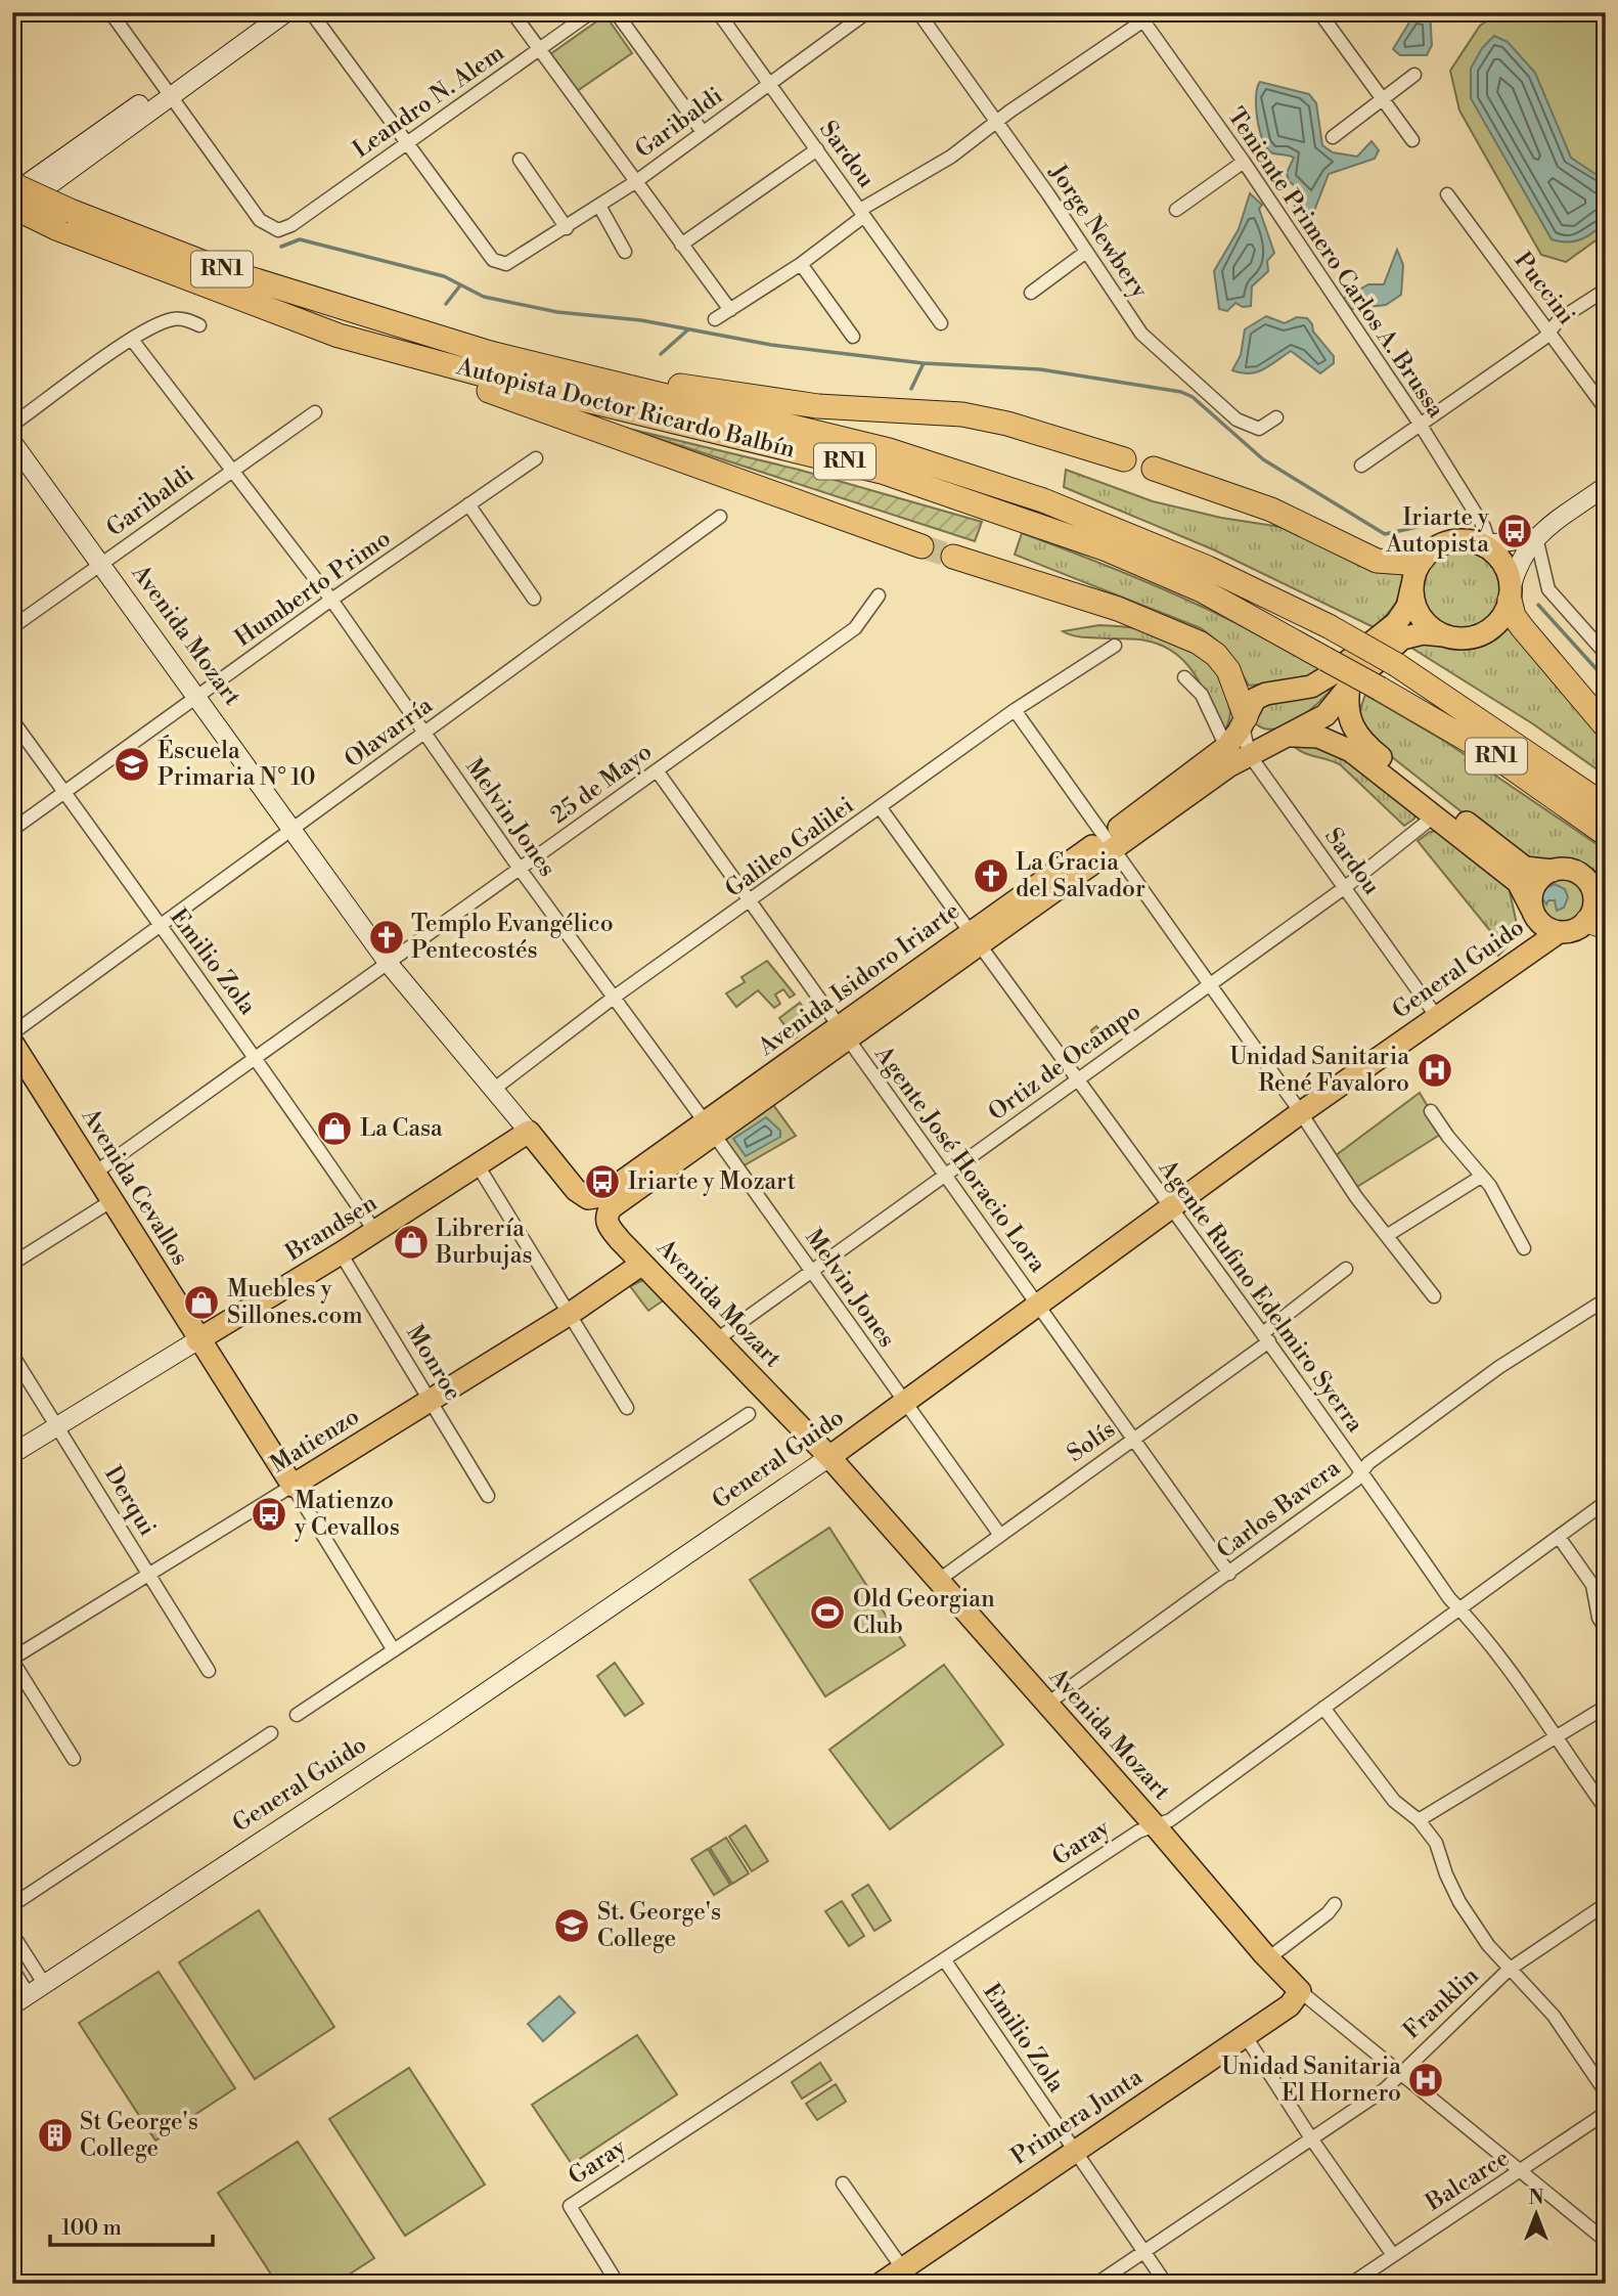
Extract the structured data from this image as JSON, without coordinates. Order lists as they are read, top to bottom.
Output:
{
  "streets": {
    "highway": ["RN1", "Autopista Doctor Ricardo Balbín"],
    "main road": [
      "Avenida Mozart",
      "General Guido",
      "Avenida Isidoro Iriarte",
      "Avenida Cevallos",
      "Brandsen",
      "Matienzo",
      "Primera Junta"
    ],
    "street": [
      "Leandro N. Alem",
      "Garibaldi",
      "Sardou",
      "Jorge Newbery",
      "Teniente Primero Carlos A. Brussa",
      "Puccini",
      "Humberto Primo",
      "Olavarría",
      "25 de Mayo",
      "Melvin Jones",
      "Galileo Galilei",
      "Emilio Zola",
      "Ortiz de Ocampo",
      "Agente José Horacio Lora",
      "Agente Rufino Edelmiro Syerra",
      "Monroe",
      "Solís",
      "Derqui",
      "Carlos Bavera",
      "Garay",
      "Franklin",
      "Balcarce"
    ]
  },
  "crossings": [
    ["Leandro N. Alem", "Garibaldi"],
    ["Garibaldi", "Sardou"],
    ["Garibaldi", "Avenida Mozart"],
    ["Garibaldi", "Melvin Jones"],
    ["Sardou", "General Guido"],
    ["Sardou", "Avenida Isidoro Iriarte"],
    ["Sardou", "Ortiz de Ocampo"],
    ["Teniente Primero Carlos A. Brussa", "Avenida Isidoro Iriarte"],
    ["Humberto Primo", "Avenida Mozart"],
    ["Humberto Primo", "Melvin Jones"],
    ["Humberto Primo", "Emilio Zola"],
    ["Avenida Mozart", "Olavarría"],
    ["Avenida Mozart", "25 de Mayo"],
    ["Avenida Mozart", "Galileo Galilei"],
    ["Avenida Mozart", "General Guido"],
    ["Avenida Mozart", "Avenida Isidoro Iriarte"],
    ["Avenida Mozart", "Ortiz de Ocampo"],
    ["Avenida Mozart", "Brandsen"],
    ["Avenida Mozart", "Matienzo"],
    ["Avenida Mozart", "Solís"],
    ["Avenida Mozart", "Carlos Bavera"],
    ["Avenida Mozart", "Garay"],
    ["Avenida Mozart", "Franklin"],
    ["Avenida Mozart", "Primera Junta"],
    ["Avenida Mozart", "Balcarce"],
    ["Olavarría", "Melvin Jones"],
    ["Olavarría", "Emilio Zola"],
    ["25 de Mayo", "Melvin Jones"],
    ["25 de Mayo", "Emilio Zola"],
    ["25 de Mayo", "Agente José Horacio Lora"],
    ["25 de Mayo", "Avenida Cevallos"],
    ["Melvin Jones", "Galileo Galilei"],
    ["Melvin Jones", "General Guido"],
    ["Melvin Jones", "Avenida Isidoro Iriarte"],
    ["Melvin Jones", "Ortiz de Ocampo"],
    ["Melvin Jones", "Solís"],
    ["Galileo Galilei", "Agente José Horacio Lora"],
    ["Galileo Galilei", "Agente Rufino Edelmiro Syerra"],
    ["Emilio Zola", "Brandsen"],
    ["Emilio Zola", "Garay"],
    ["Emilio Zola", "Franklin"],
    ["Emilio Zola", "Primera Junta"],
    ["General Guido", "Agente José Horacio Lora"],
    ["General Guido", "Agente Rufino Edelmiro Syerra"],
    ["Avenida Isidoro Iriarte", "Agente José Horacio Lora"],
    ["Avenida Isidoro Iriarte", "Agente Rufino Edelmiro Syerra"],
    ["Ortiz de Ocampo", "Agente José Horacio Lora"],
    ["Ortiz de Ocampo", "Agente Rufino Edelmiro Syerra"],
    ["Agente José Horacio Lora", "Solís"],
    ["Agente José Horacio Lora", "Carlos Bavera"],
    ["Avenida Cevallos", "Brandsen"],
    ["Avenida Cevallos", "Matienzo"],
    ["Brandsen", "Monroe"],
    ["Brandsen", "Derqui"],
    ["Agente Rufino Edelmiro Syerra", "Solís"],
    ["Agente Rufino Edelmiro Syerra", "Carlos Bavera"],
    ["Agente Rufino Edelmiro Syerra", "Garay"],
    ["Monroe", "Matienzo"],
    ["Matienzo", "Derqui"]
  ],
  "places": {
    "bus stop": ["Iriarte y Autopista", "Iriarte y Mozart", "Matienzo y Cevallos"],
    "school or university": ["Éscuela Primaria N° 10", "St. George's College"],
    "church": ["La Gracia del Salvador", "Templo Evangélico Pentecostés"],
    "hospital": ["Unidad Sanitaria René Favaloro", "Unidad Sanitaria El Hornero"],
    "shop": ["La Casa", "Librería Burbujas", "Muebles y Sillones.com"],
    "sports": ["Old Georgian Club"],
    "building": ["St George's College"]
  },
  "scale_bar": "100 m",
  "north": "top"
}
